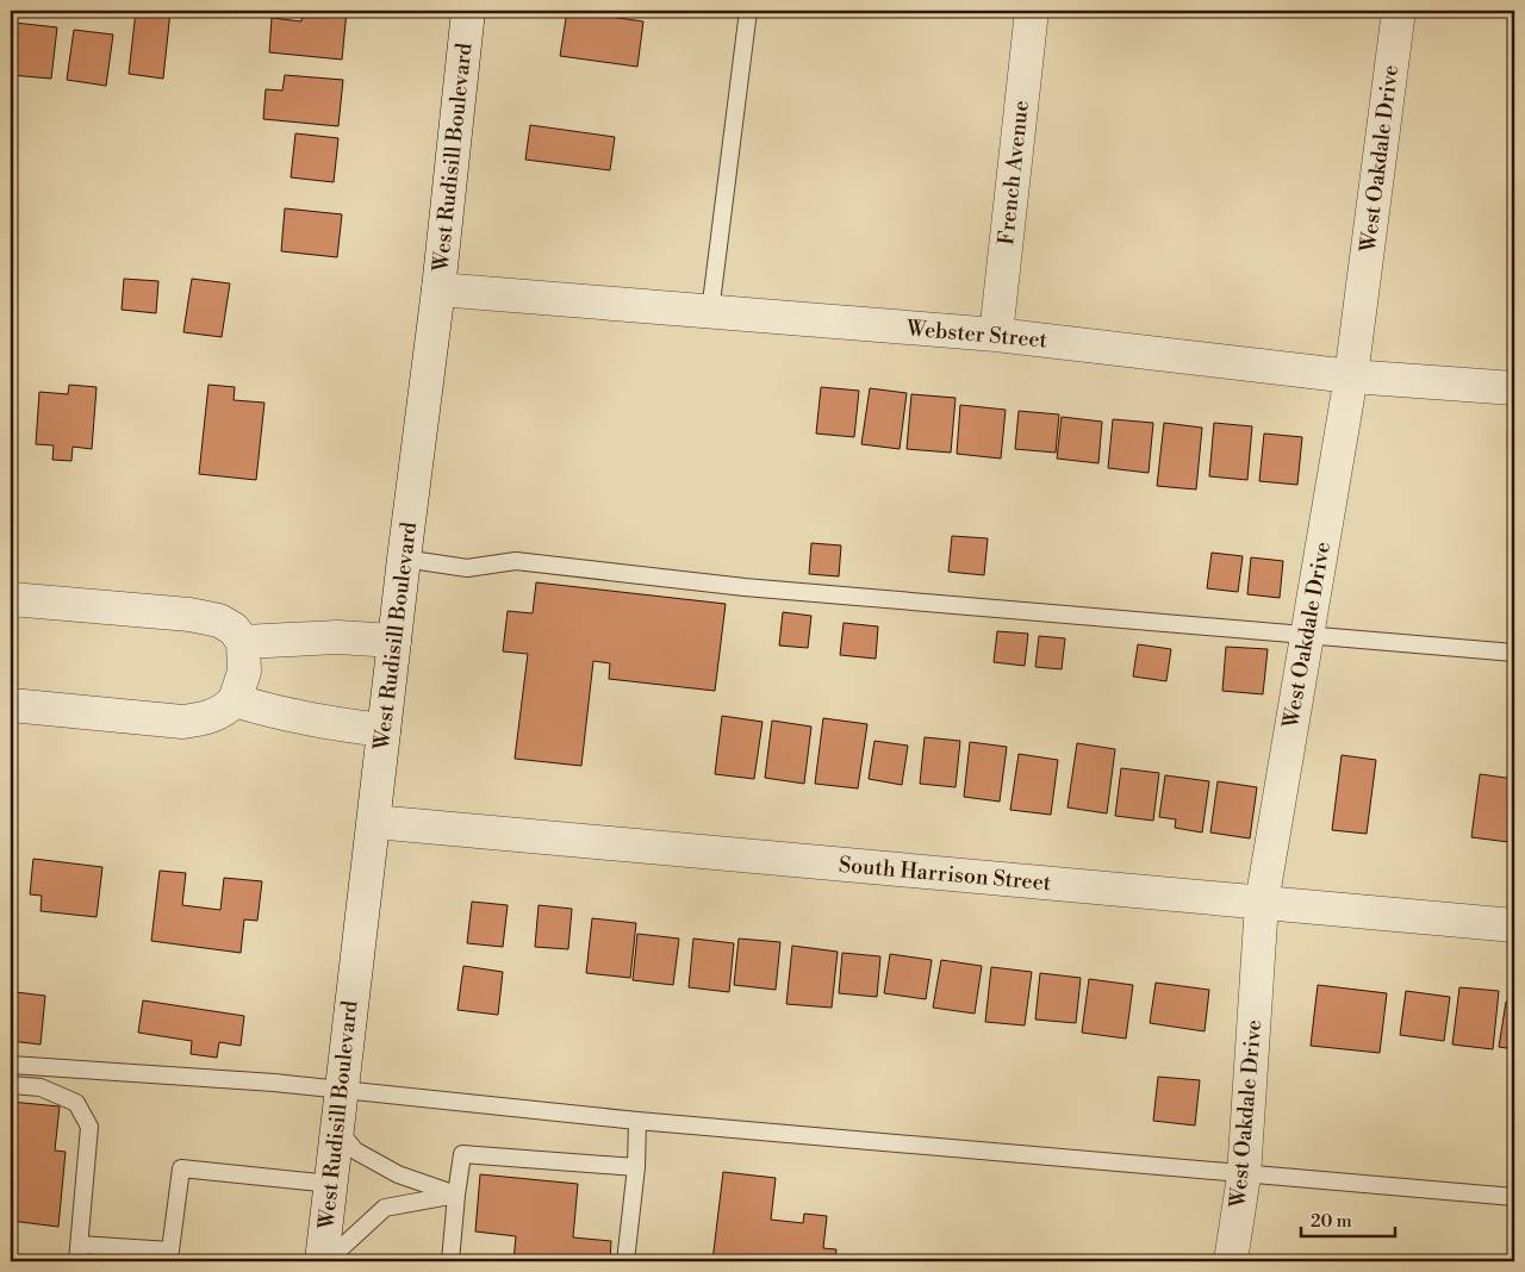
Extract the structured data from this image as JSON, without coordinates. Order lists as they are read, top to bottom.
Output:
{
  "streets": {
    "street": [
      "West Rudisill Boulevard",
      "West Oakdale Drive",
      "French Avenue",
      "Webster Street",
      "South Harrison Street"
    ]
  },
  "crossings": [
    ["West Rudisill Boulevard", "Webster Street"],
    ["West Rudisill Boulevard", "South Harrison Street"],
    ["West Oakdale Drive", "Webster Street"],
    ["West Oakdale Drive", "South Harrison Street"],
    ["French Avenue", "Webster Street"]
  ],
  "scale_bar": "20 m"
}
